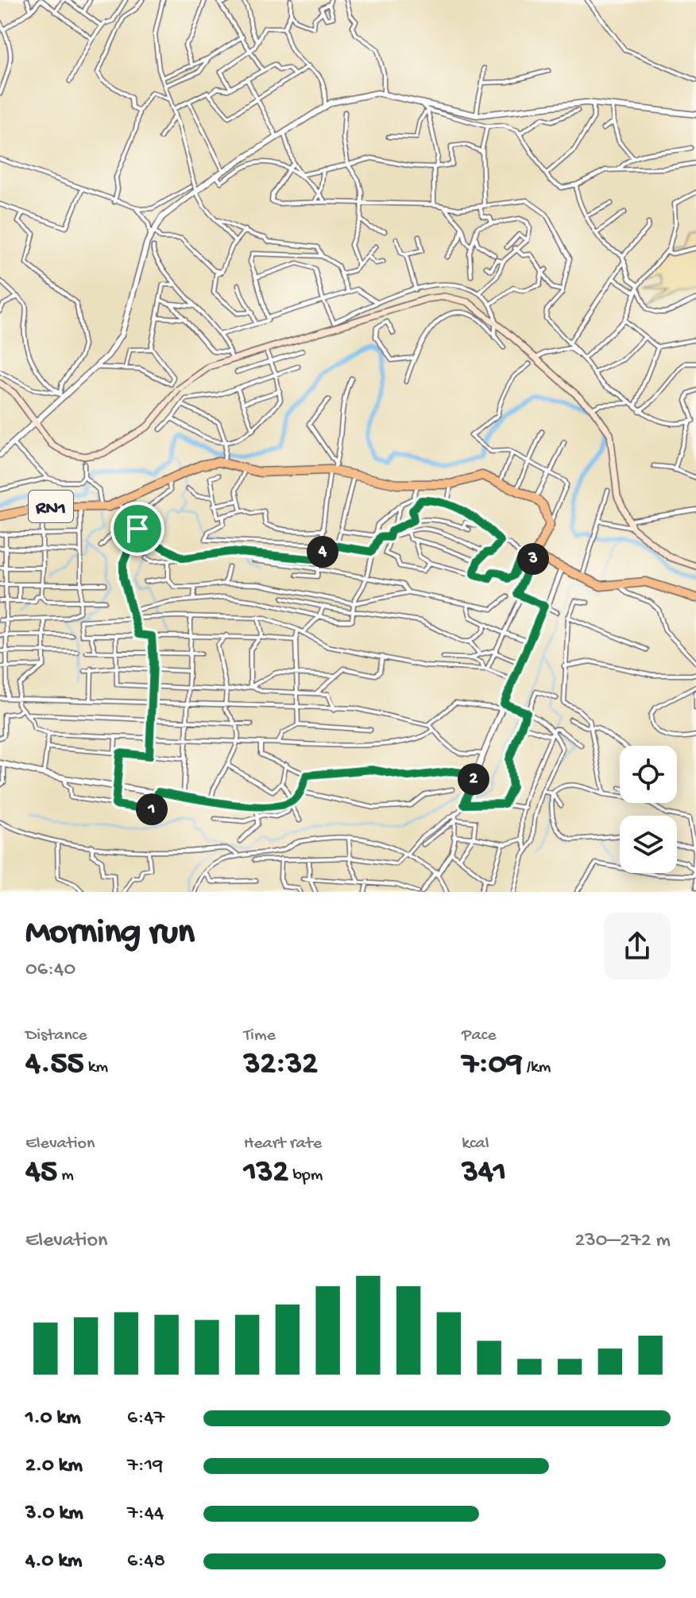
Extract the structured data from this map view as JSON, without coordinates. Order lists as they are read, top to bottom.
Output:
{
  "streets": {
    "highway": ["RN1"]
  },
  "page": {
    "pins": [
      "4",
      "3",
      "2",
      "1"
    ],
    "heading": ["Morning run", "06:40"],
    "stats": [
      ["Distance", "4.55 km"],
      ["Time", "32:32"],
      ["Pace", "7:09 /km"],
      ["Elevation", "45 m"],
      ["Heart rate", "132 bpm"],
      ["kcal", "341"]
    ],
    "chart": ["Elevation", "230–272 m"],
    "list": [
      {
        "name": "1.0 km",
        "note": "6:47"
      },
      {
        "name": "2.0 km",
        "note": "7:19"
      },
      {
        "name": "3.0 km",
        "note": "7:44"
      },
      {
        "name": "4.0 km",
        "note": "6:48"
      }
    ]
  }
}
